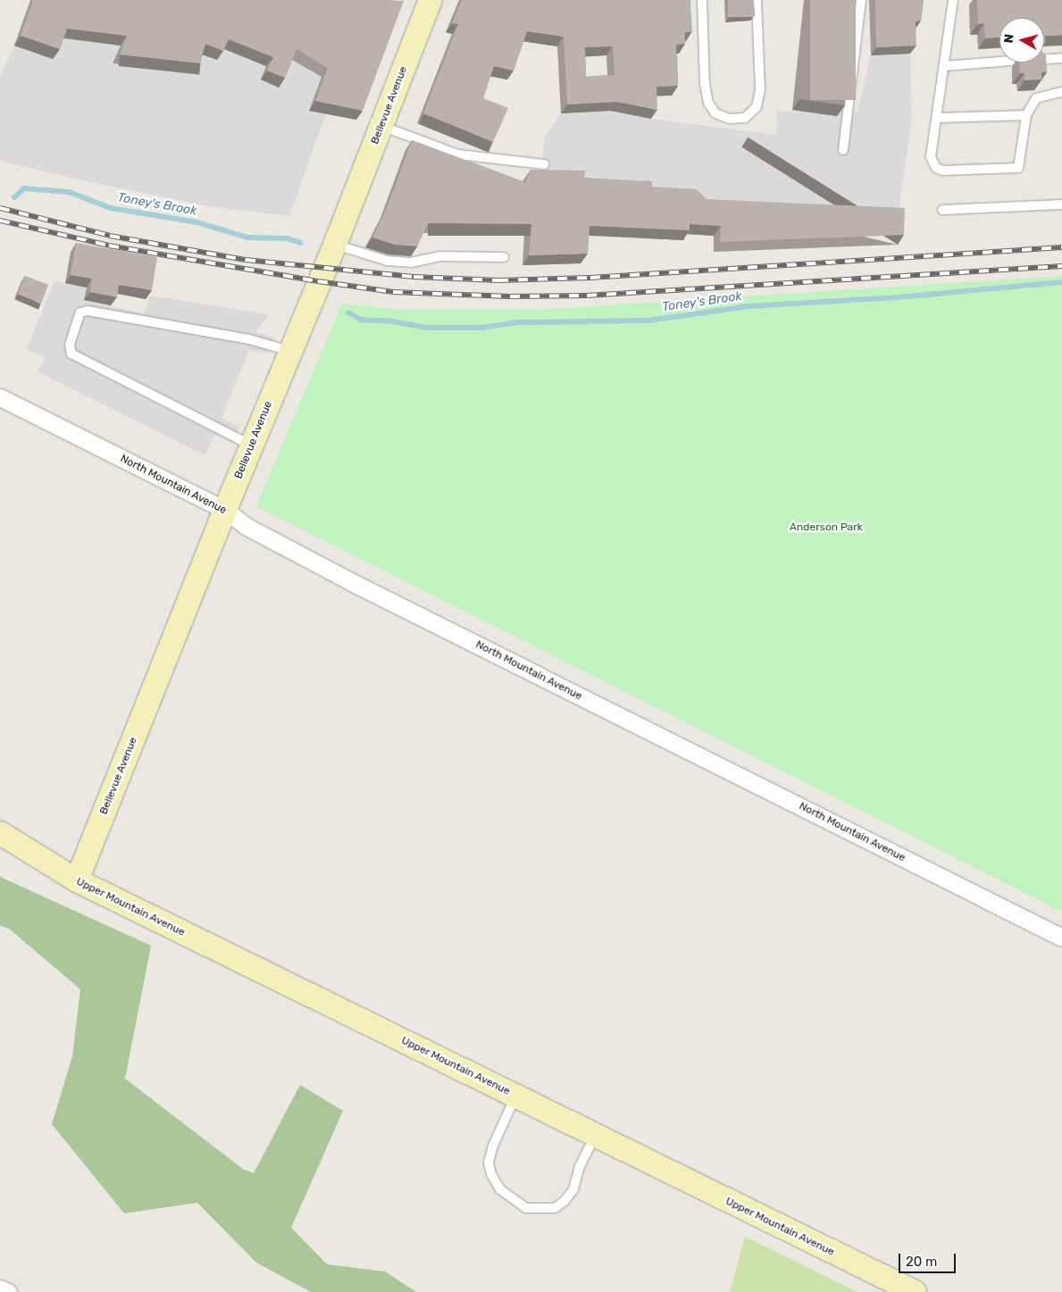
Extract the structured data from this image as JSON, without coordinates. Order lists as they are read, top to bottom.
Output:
{
  "streets": {
    "street": ["Bellevue Avenue", "North Mountain Avenue", "Upper Mountain Avenue"]
  },
  "crossings": [
    ["Bellevue Avenue", "North Mountain Avenue"],
    ["Bellevue Avenue", "Upper Mountain Avenue"]
  ],
  "water": ["Toney's Brook"],
  "parks": ["Anderson Park"],
  "scale_bar": "20 m",
  "north": "left"
}
